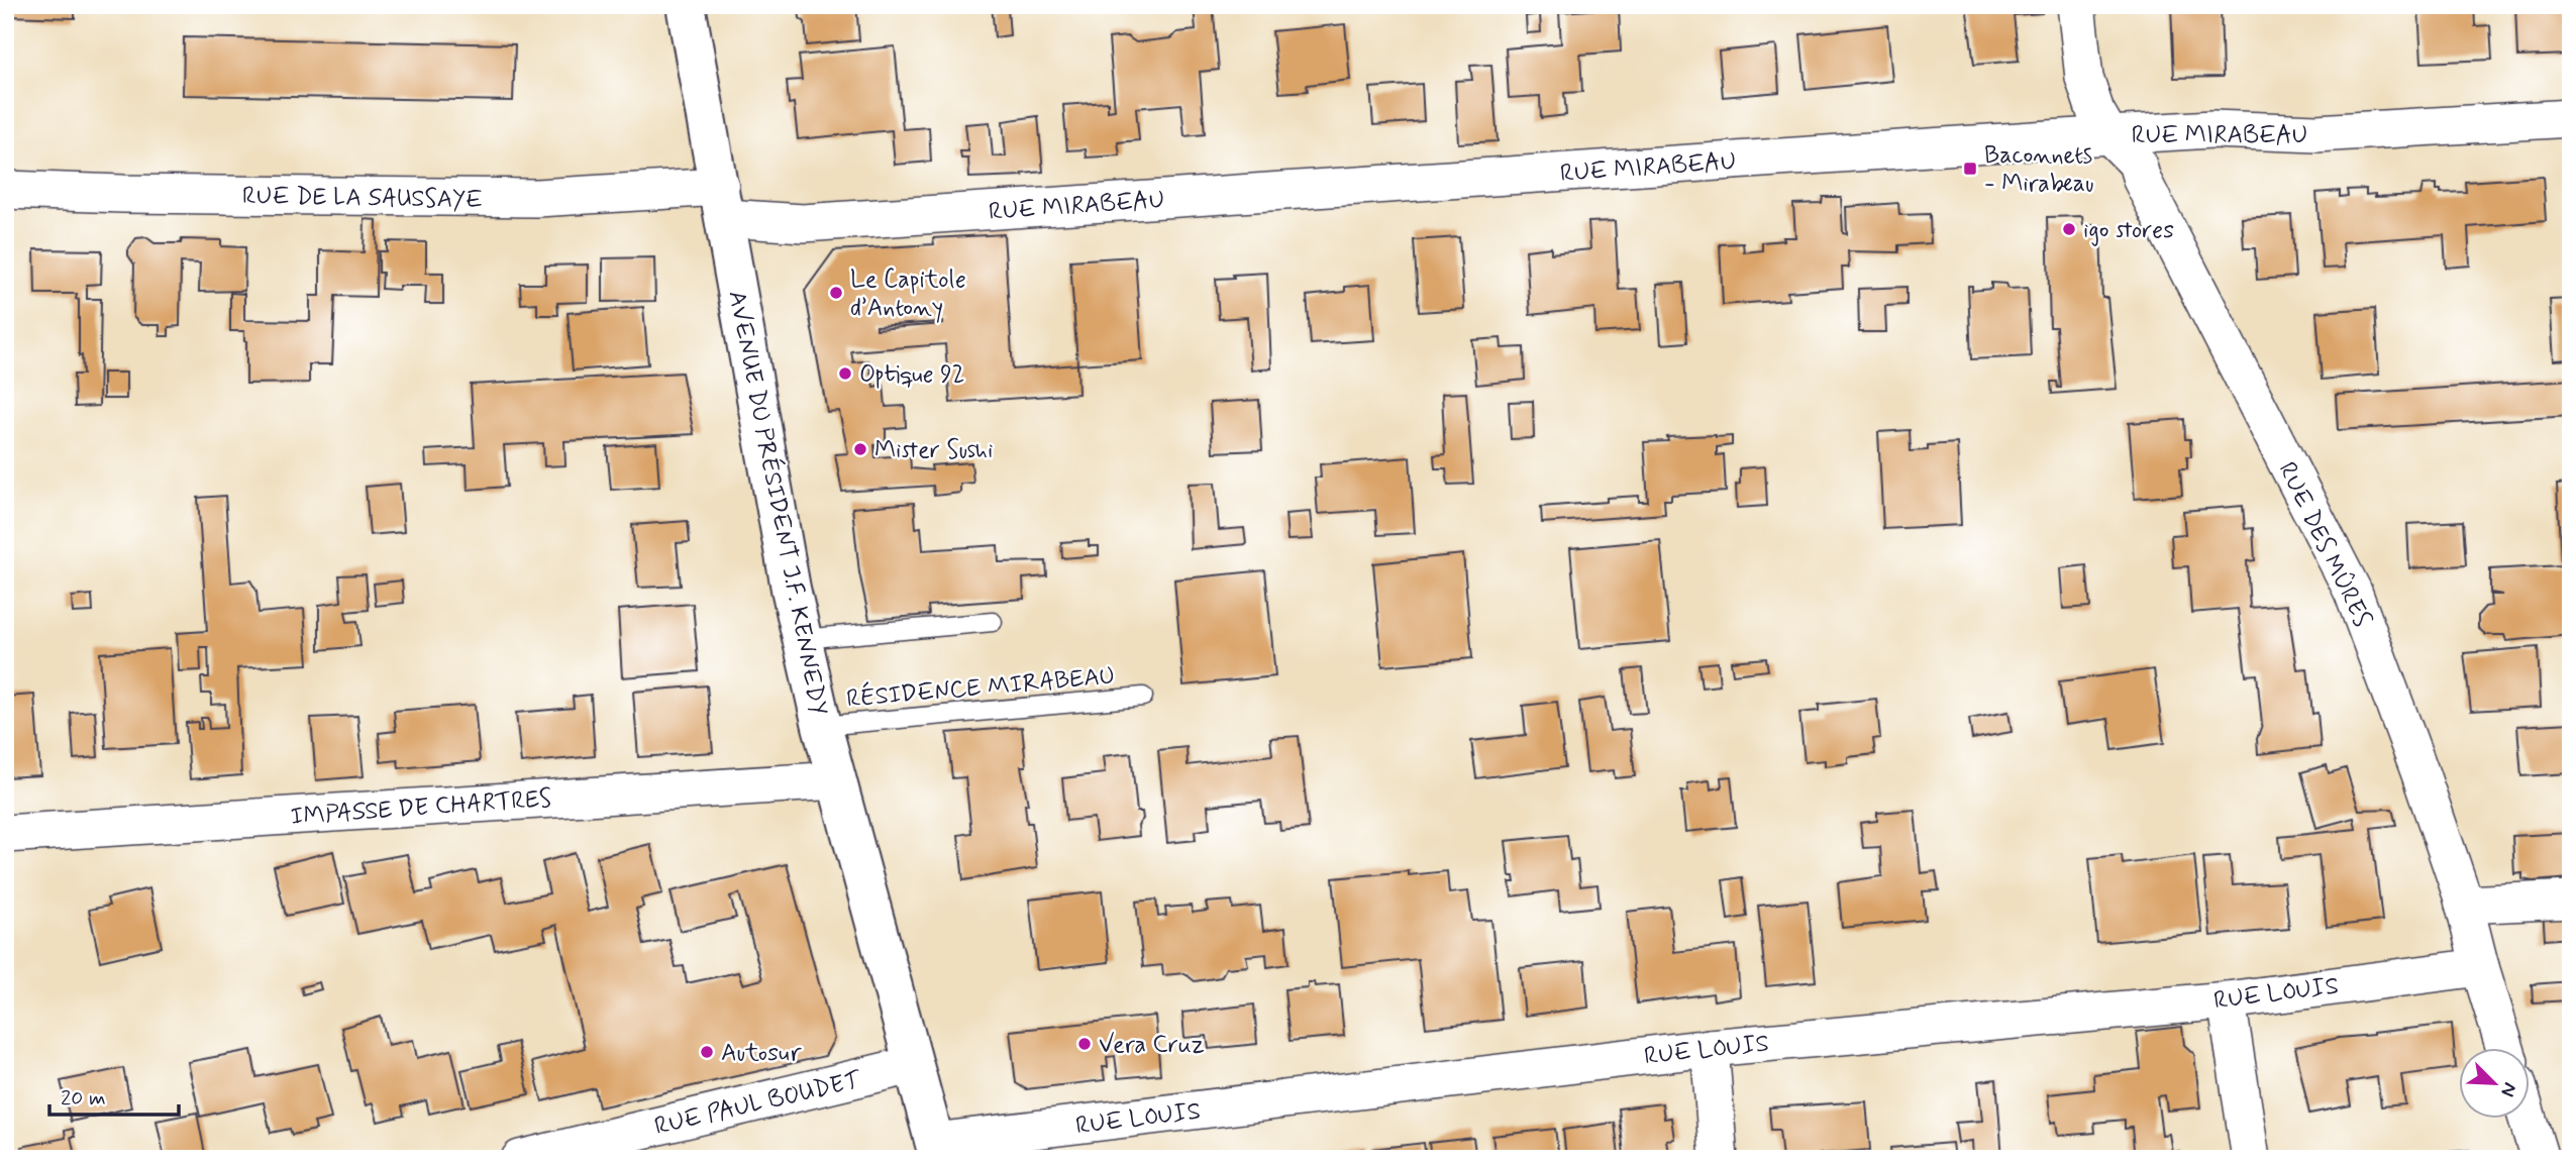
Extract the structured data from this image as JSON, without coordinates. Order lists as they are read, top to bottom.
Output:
{
  "streets": {
    "street": [
      "RUE MIRABEAU",
      "RUE DE LA SAUSSAYE",
      "AVENUE DU PRÉSIDENT J.F. KENNEDY",
      "RUE DES MÛRES",
      "IMPASSE DE CHARTRES",
      "RUE LOUIS",
      "RUE PAUL BOUDET"
    ],
    "lane": ["RÉSIDENCE MIRABEAU"]
  },
  "crossings": [
    ["RUE MIRABEAU", "RUE DE LA SAUSSAYE"],
    ["RUE MIRABEAU", "AVENUE DU PRÉSIDENT J.F. KENNEDY"],
    ["RUE MIRABEAU", "RUE DES MÛRES"],
    ["RUE DE LA SAUSSAYE", "AVENUE DU PRÉSIDENT J.F. KENNEDY"],
    ["AVENUE DU PRÉSIDENT J.F. KENNEDY", "RÉSIDENCE MIRABEAU"],
    ["AVENUE DU PRÉSIDENT J.F. KENNEDY", "IMPASSE DE CHARTRES"],
    ["AVENUE DU PRÉSIDENT J.F. KENNEDY", "RUE LOUIS"],
    ["AVENUE DU PRÉSIDENT J.F. KENNEDY", "RUE PAUL BOUDET"],
    ["RUE DES MÛRES", "RUE LOUIS"]
  ],
  "places": {
    "transit": ["Baconnets - Mirabeau"],
    "other": [
      "igo stores",
      "Le Capitole d’Antony",
      "Optique 92",
      "Mister Sushi",
      "Vera Cruz",
      "Autosur"
    ]
  },
  "scale_bar": "20 m",
  "north": "bottom right"
}
